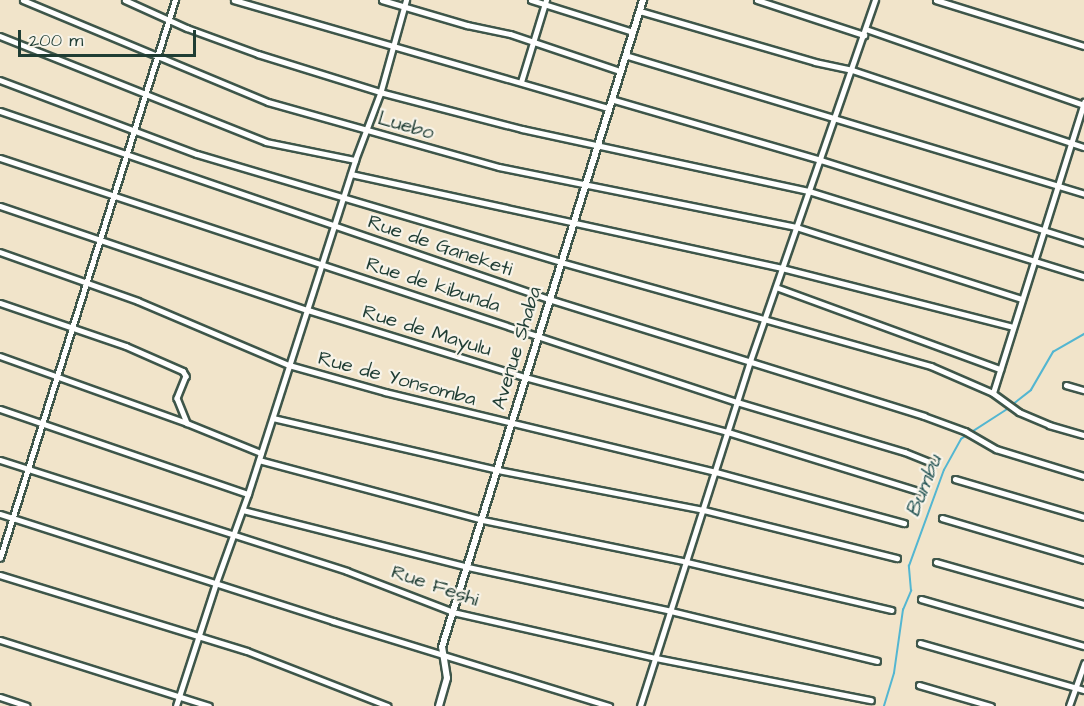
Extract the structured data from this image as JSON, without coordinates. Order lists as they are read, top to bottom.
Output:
{
  "streets": {
    "street": [
      "Luebo",
      "Rue de Ganeketi",
      "Rue de kibunda",
      "Rue de Mayulu",
      "Avenue Shaba",
      "Rue de Yonsomba",
      "Rue Feshi"
    ]
  },
  "crossings": [
    ["Luebo", "Avenue Shaba"],
    ["Rue de Ganeketi", "Avenue Shaba"],
    ["Rue de kibunda", "Avenue Shaba"],
    ["Rue de Mayulu", "Avenue Shaba"],
    ["Avenue Shaba", "Rue de Yonsomba"],
    ["Avenue Shaba", "Rue Feshi"]
  ],
  "water": ["Bumbu"],
  "scale_bar": "200 m"
}
